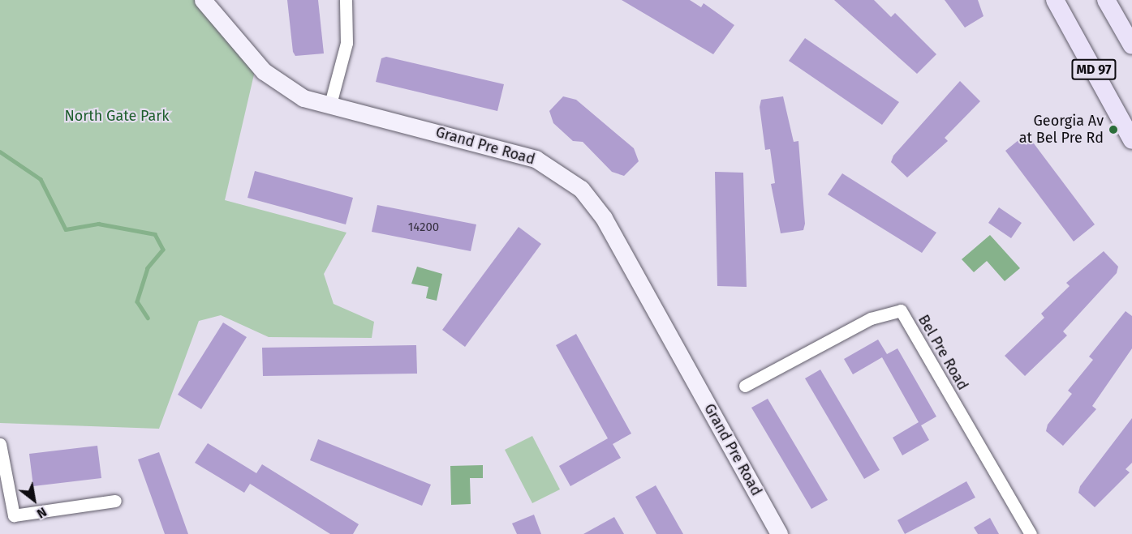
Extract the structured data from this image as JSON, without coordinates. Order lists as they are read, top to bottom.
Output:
{
  "streets": {
    "main road": ["MD 97"],
    "street": ["Grand Pre Road", "Bel Pre Road"]
  },
  "parks": ["North Gate Park"],
  "places": ["Georgia Av at Bel Pre Rd"],
  "house_numbers": ["14200"],
  "north": "bottom right"
}
